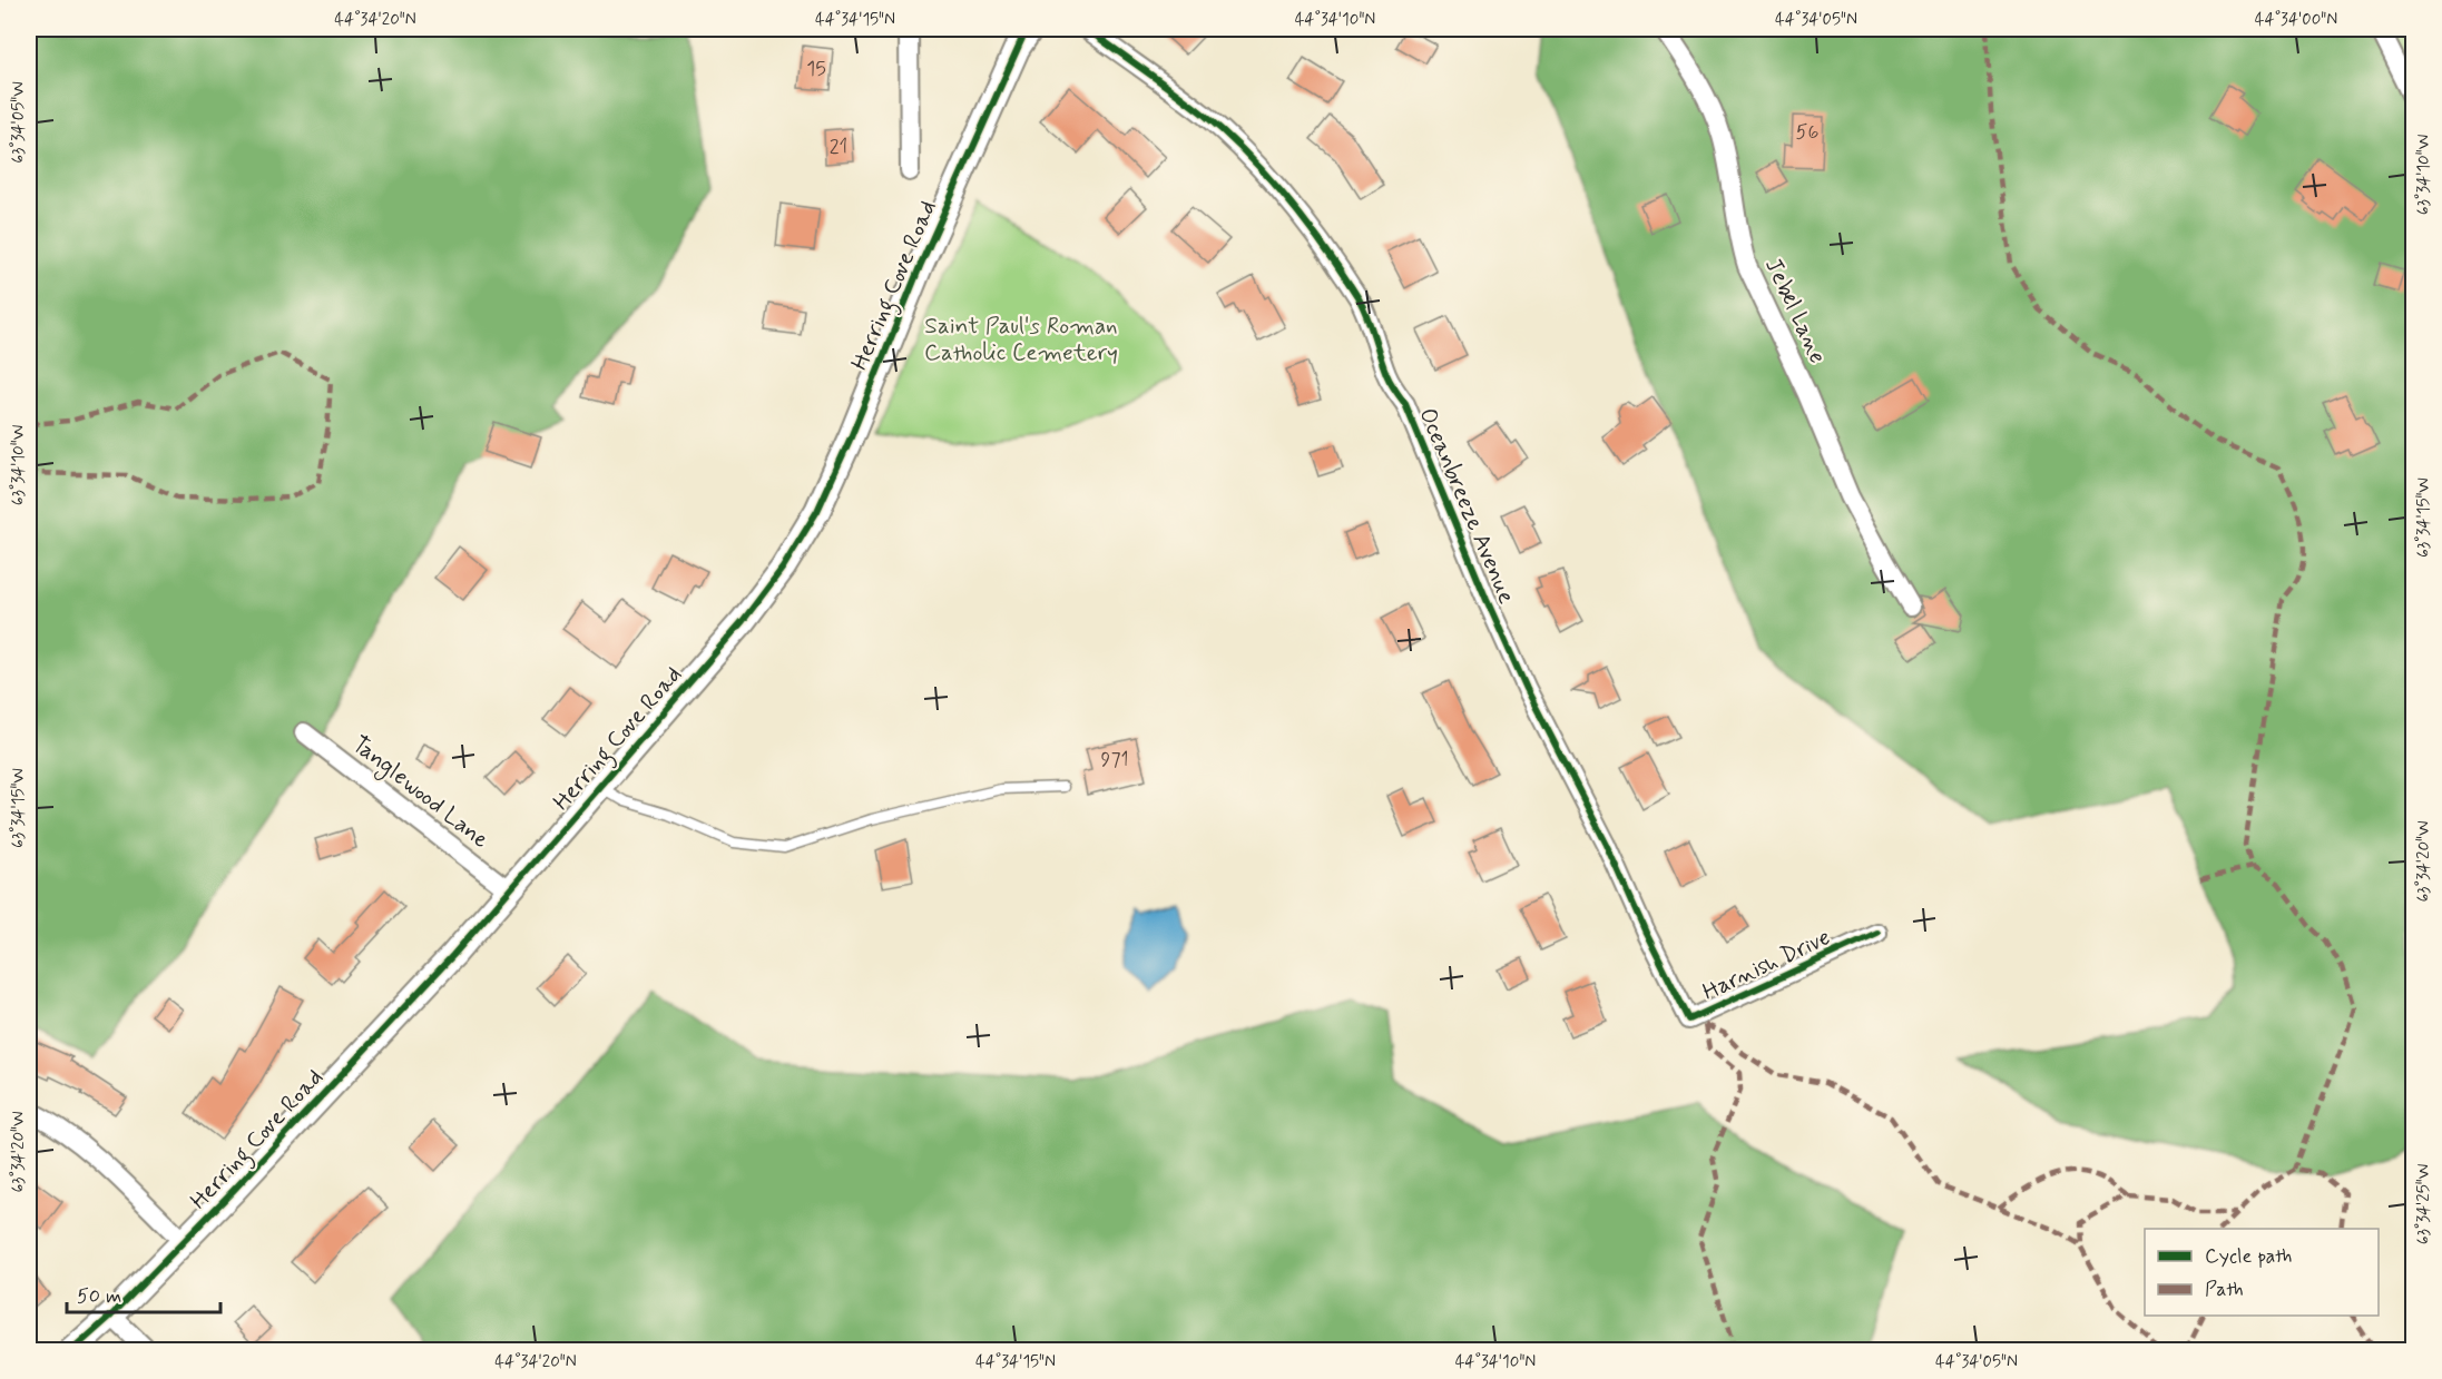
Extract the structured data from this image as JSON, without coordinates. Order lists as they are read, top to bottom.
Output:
{
  "streets": {
    "main road": ["Herring Cove Road"],
    "street": [
      "Jebel Lane",
      "Oceanbreeze Avenue",
      "Tanglewood Lane",
      "Harnish Drive"
    ]
  },
  "crossings": [
    ["Herring Cove Road", "Tanglewood Lane"],
    ["Oceanbreeze Avenue", "Harnish Drive"]
  ],
  "parks": ["Saint Paul's Roman Catholic Cemetery"],
  "house_numbers": [
    "15",
    "56",
    "21",
    "971"
  ],
  "legend": ["Cycle path", "Path"],
  "scale_bar": "50 m",
  "coordinates": [
    "44°34'20\"N",
    "44°34'15\"N",
    "44°34'10\"N",
    "44°34'05\"N",
    "44°34'00\"N",
    "63°34'05\"W",
    "63°34'10\"W",
    "63°34'15\"W",
    "63°34'20\"W",
    "63°34'25\"W"
  ]
}
